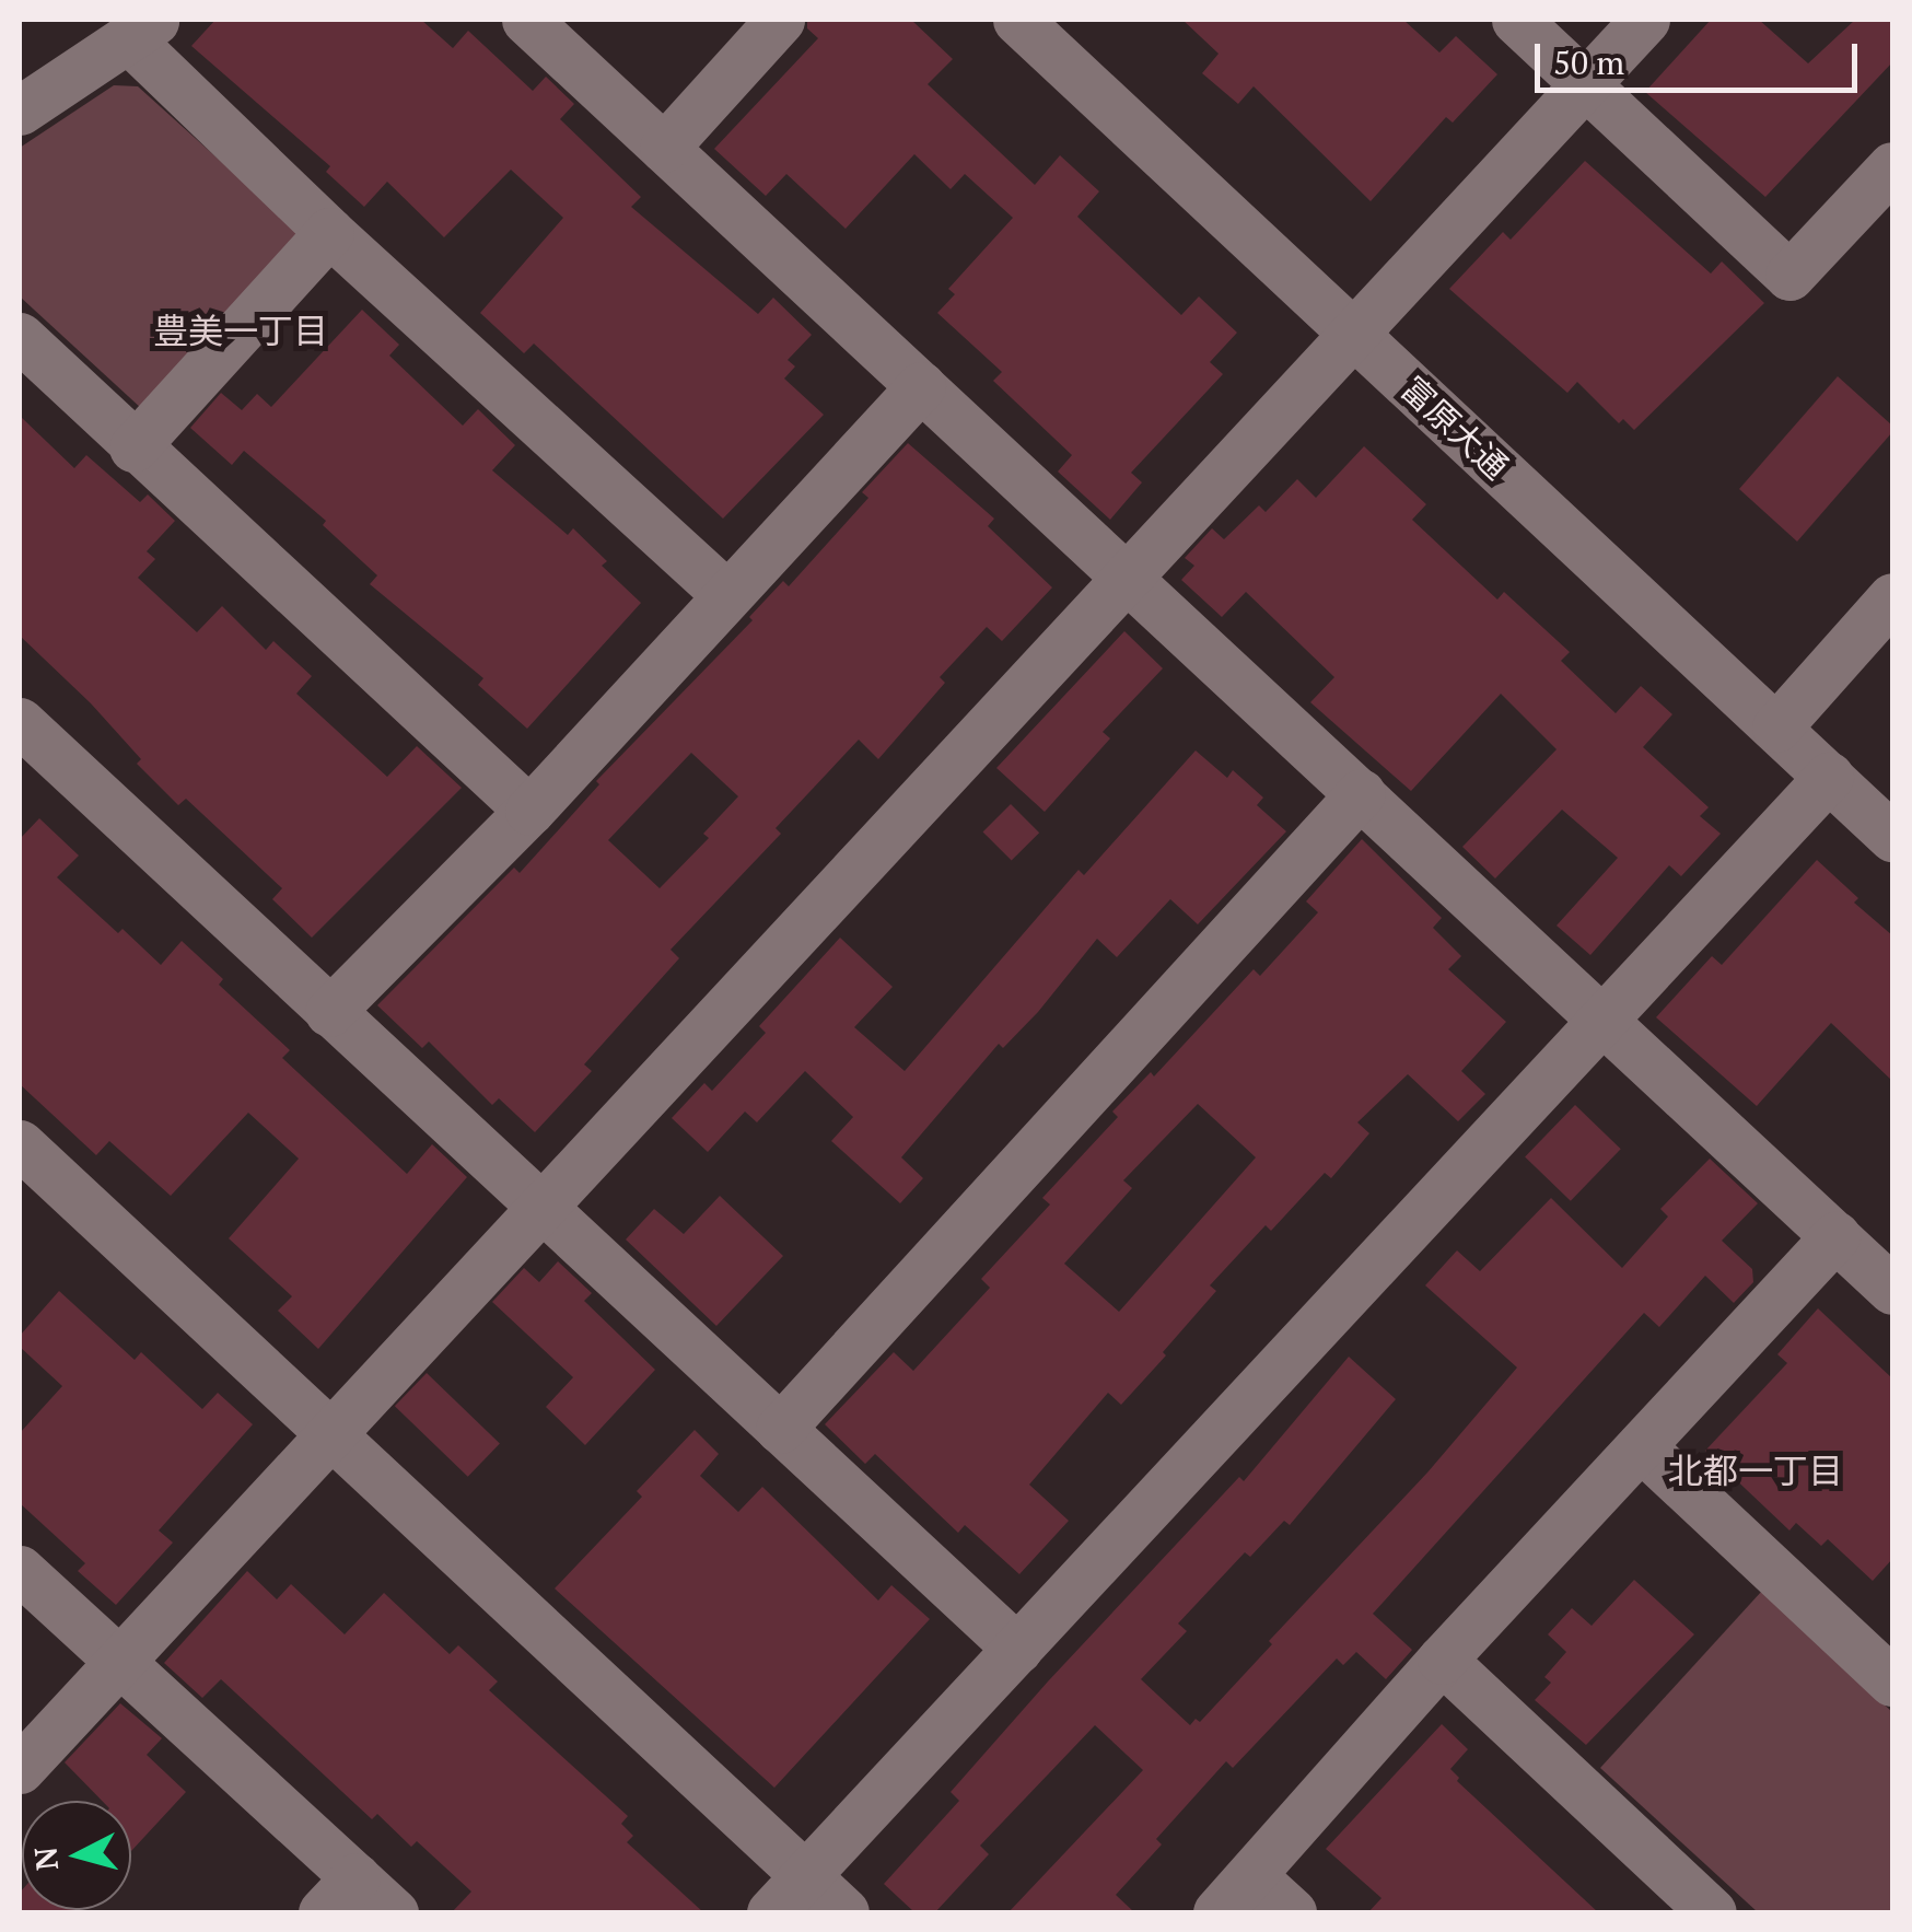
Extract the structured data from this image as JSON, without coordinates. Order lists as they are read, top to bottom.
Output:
{
  "streets": {
    "street": ["富原大通"]
  },
  "districts": ["豊美一丁目", "北都一丁目"],
  "scale_bar": "50 m",
  "north": "left"
}
